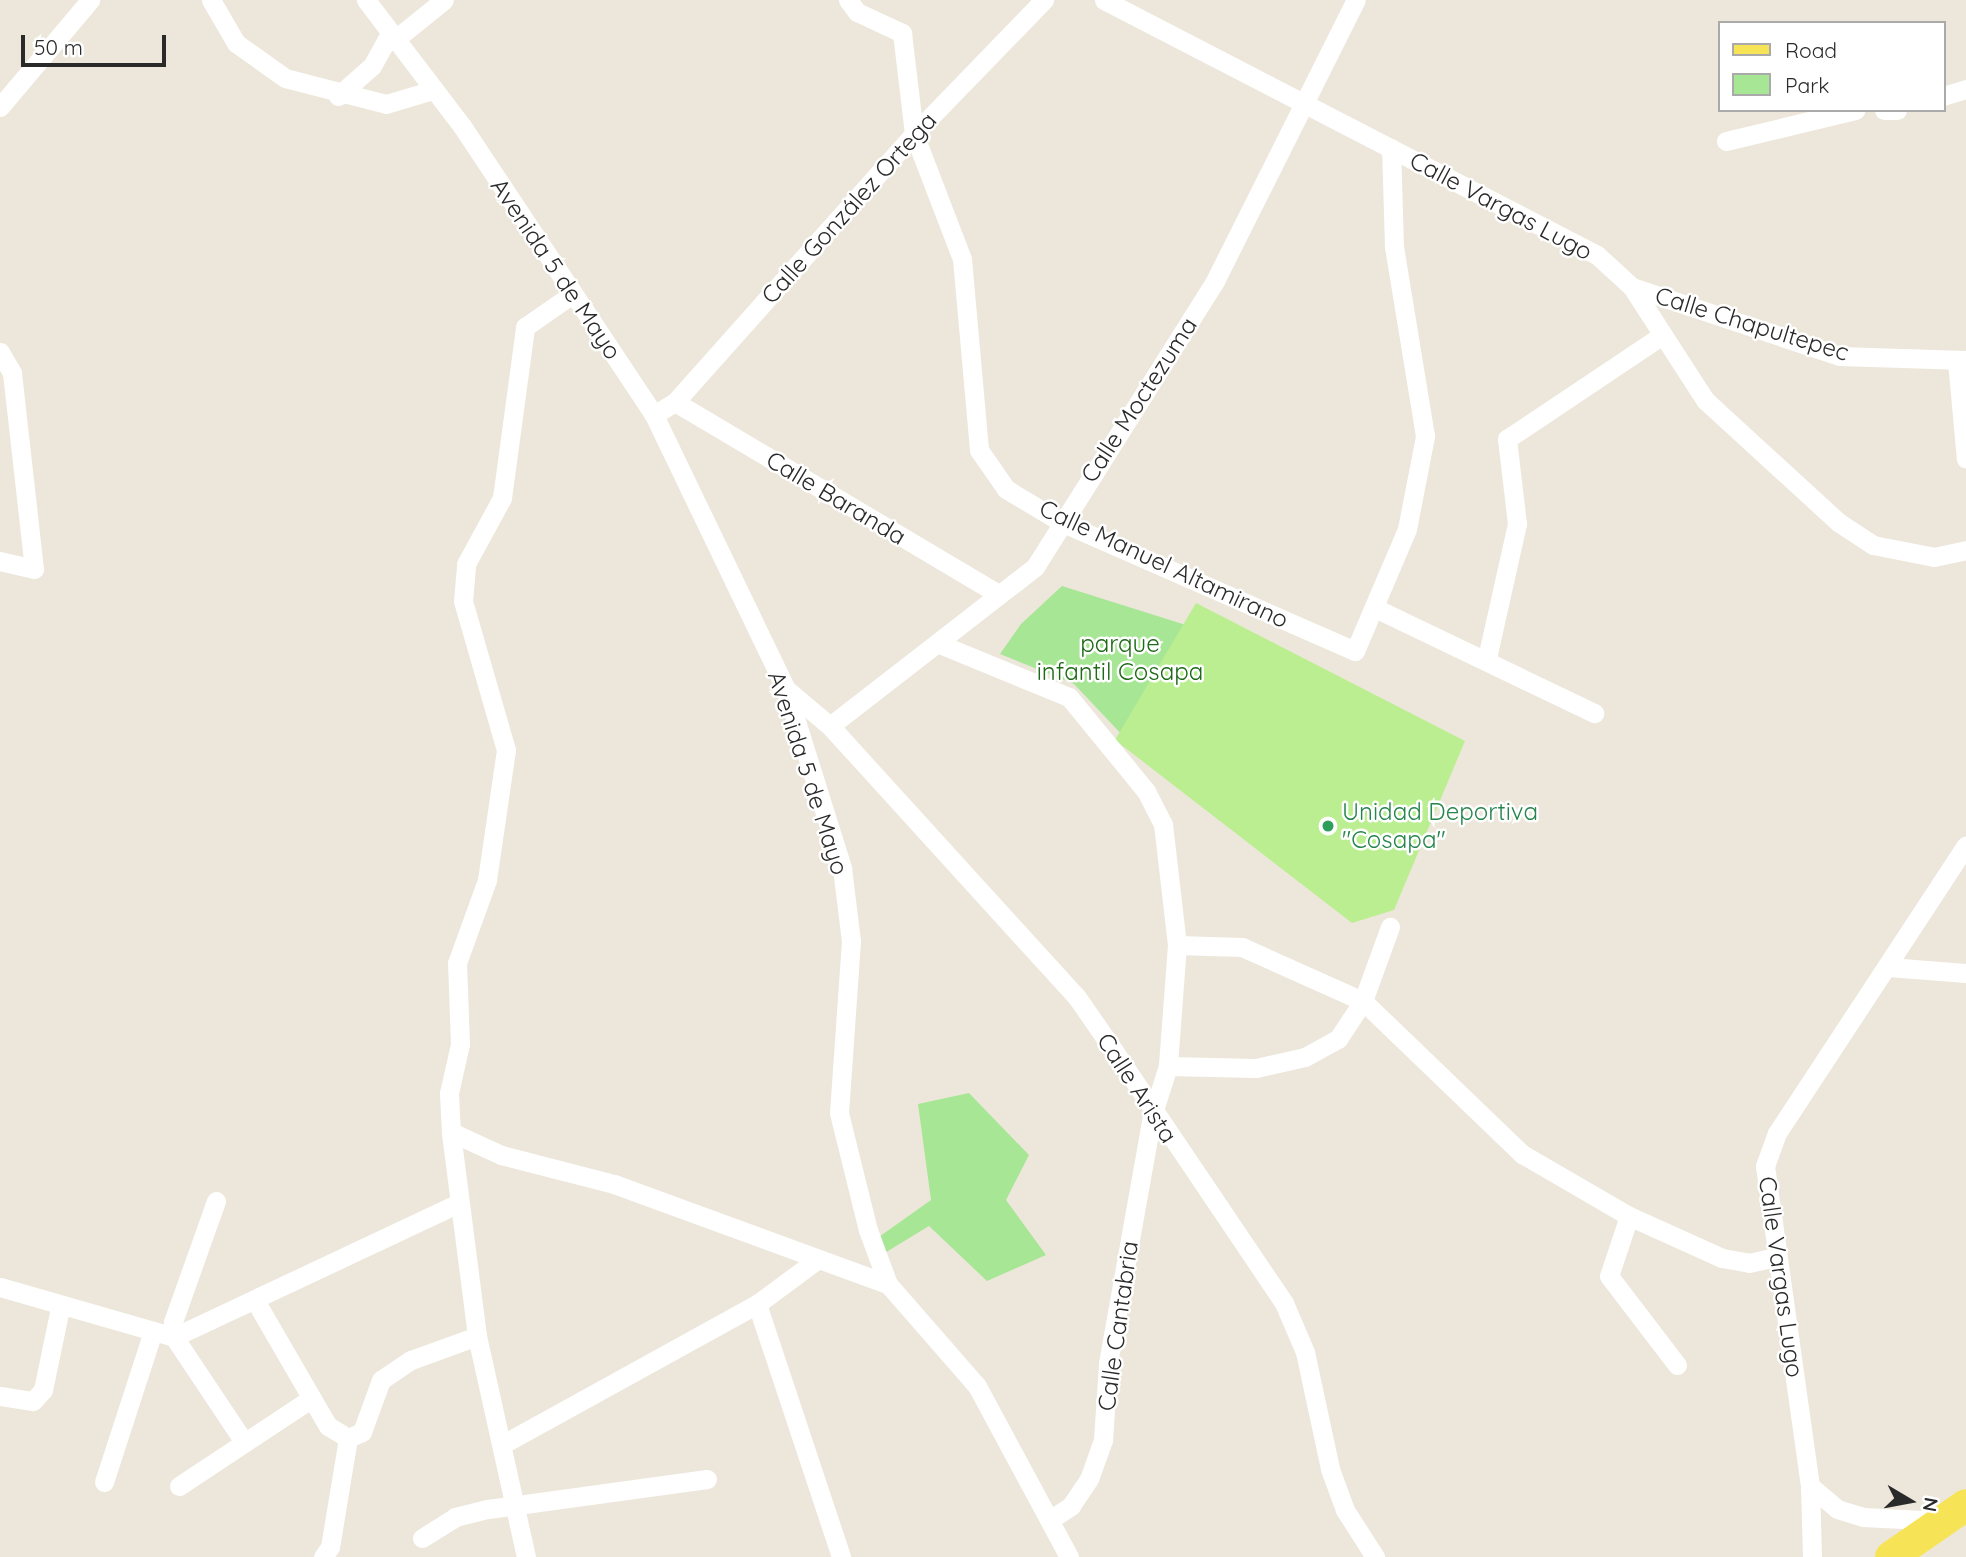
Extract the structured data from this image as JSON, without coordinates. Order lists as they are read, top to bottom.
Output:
{
  "streets": {
    "street": [
      "Calle Vargas Lugo",
      "Calle González Ortega",
      "Avenida 5 de Mayo",
      "Calle Chapultepec",
      "Calle Moctezuma",
      "Calle Baranda",
      "Calle Manuel Altamirano",
      "Calle Arista",
      "Calle Cantabria"
    ]
  },
  "crossings": [
    ["Calle Vargas Lugo", "Calle Chapultepec"],
    ["Calle Vargas Lugo", "Calle Moctezuma"],
    ["Calle González Ortega", "Avenida 5 de Mayo"],
    ["Calle González Ortega", "Calle Baranda"],
    ["Calle González Ortega", "Calle Manuel Altamirano"],
    ["Avenida 5 de Mayo", "Calle Arista"],
    ["Avenida 5 de Mayo", "Calle Cantabria"],
    ["Calle Moctezuma", "Calle Baranda"],
    ["Calle Moctezuma", "Calle Manuel Altamirano"],
    ["Calle Moctezuma", "Calle Arista"],
    ["Calle Moctezuma", "Calle Cantabria"],
    ["Calle Arista", "Calle Cantabria"]
  ],
  "parks": ["parque infantil Cosapa"],
  "places": ["Unidad Deportiva \"Cosapa\""],
  "legend": ["Road", "Park"],
  "scale_bar": "50 m",
  "north": "right"
}
